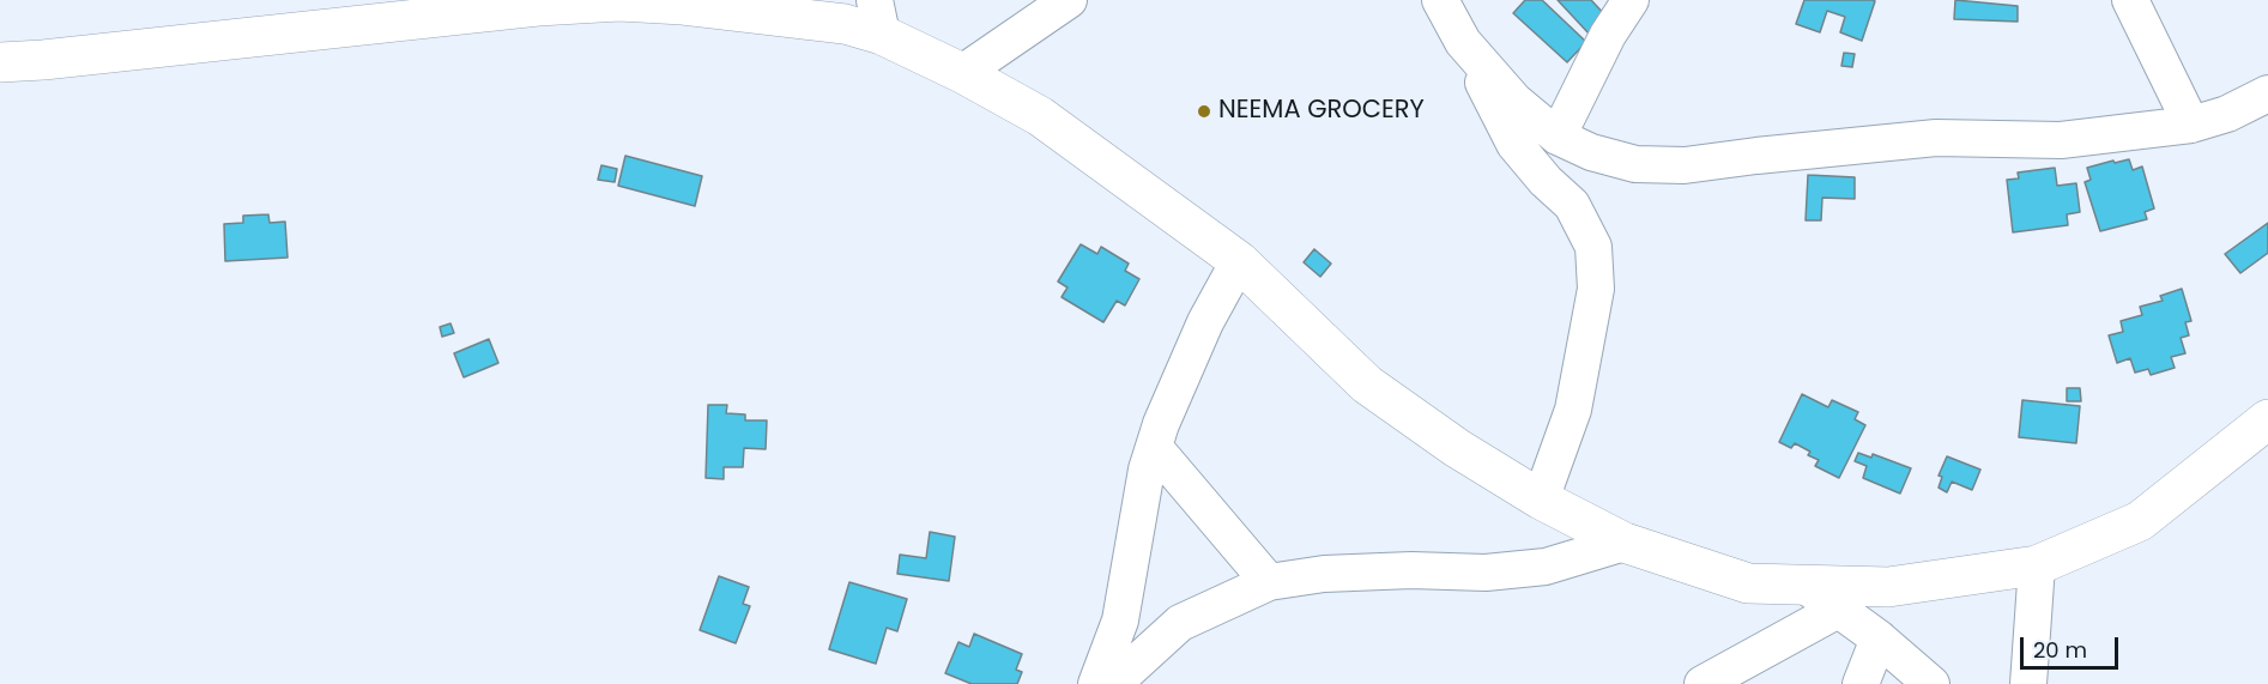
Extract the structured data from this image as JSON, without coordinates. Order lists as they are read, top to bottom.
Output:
{
  "places": ["NEEMA GROCERY"],
  "scale_bar": "20 m"
}
